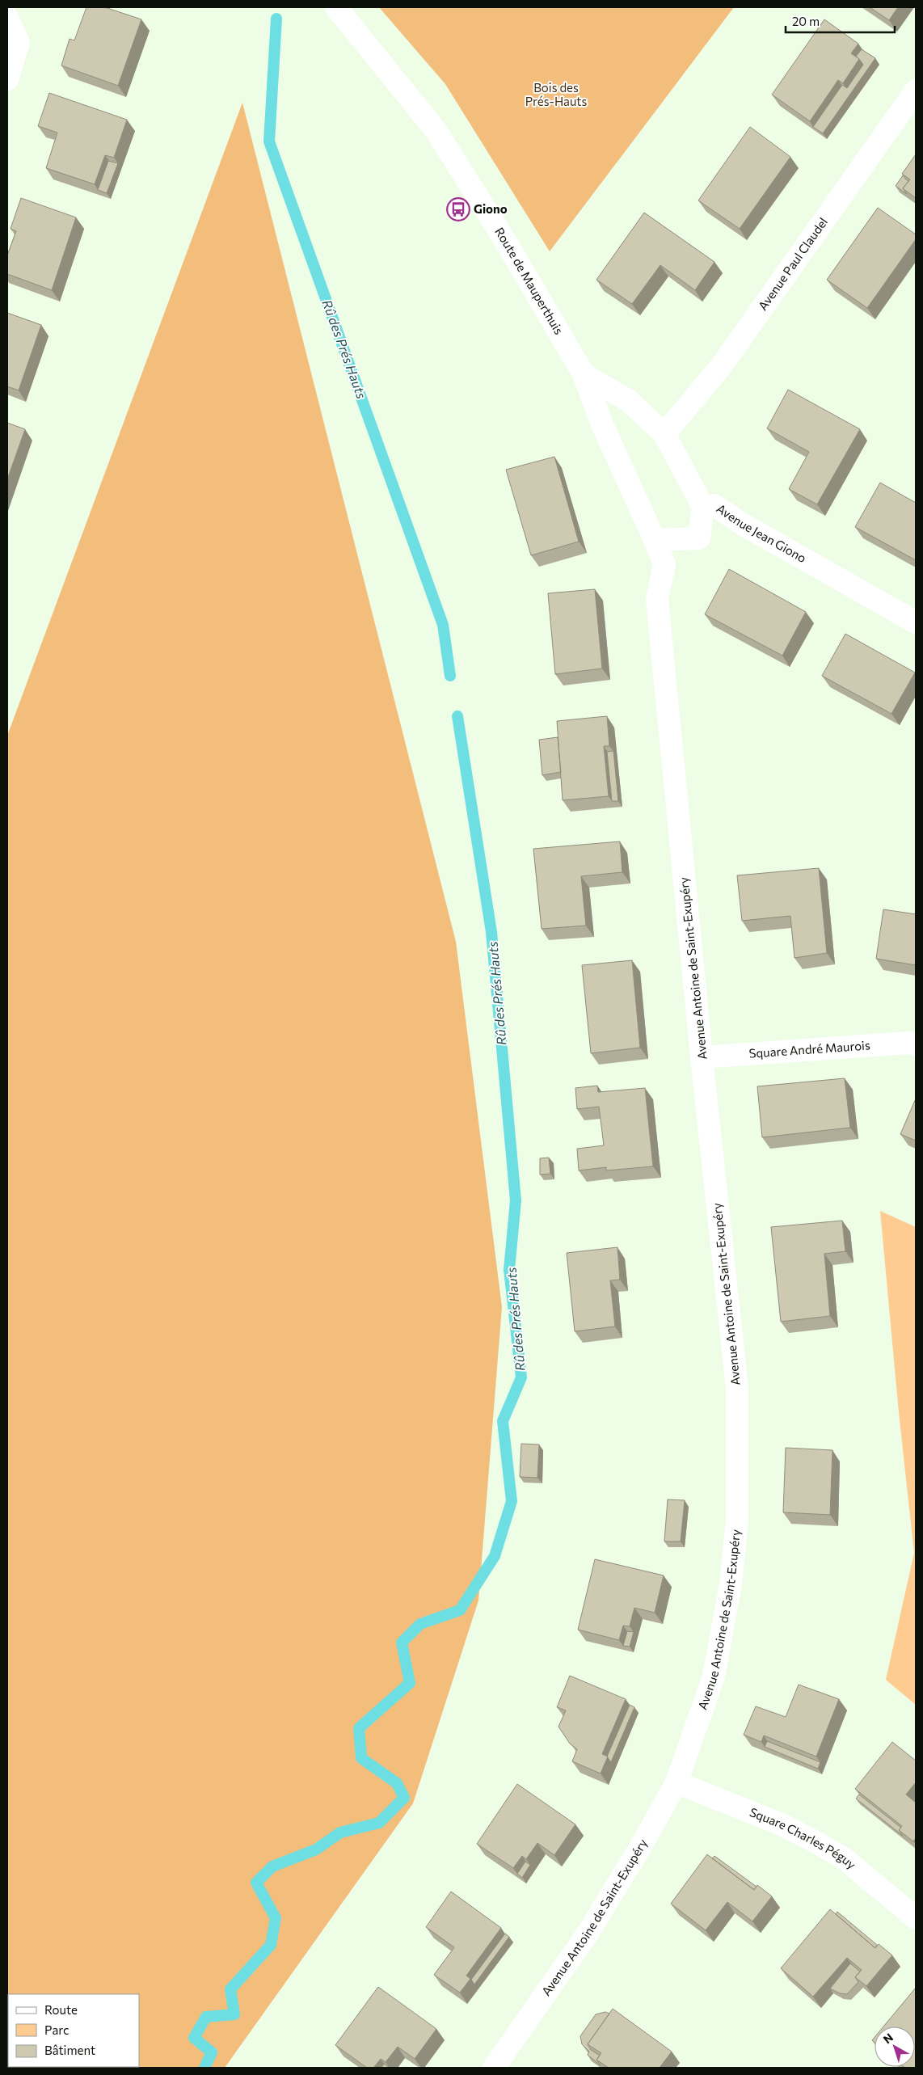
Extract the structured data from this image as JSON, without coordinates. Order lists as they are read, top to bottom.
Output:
{
  "streets": {
    "street": [
      "Avenue Paul Claudel",
      "Route de Mauperthuis",
      "Avenue Jean Giono",
      "Avenue Antoine de Saint-Exupéry",
      "Square André Maurois",
      "Square Charles Péguy"
    ]
  },
  "crossings": [
    ["Avenue Paul Claudel", "Avenue Jean Giono"],
    ["Route de Mauperthuis", "Avenue Jean Giono"],
    ["Route de Mauperthuis", "Avenue Antoine de Saint-Exupéry"],
    ["Avenue Antoine de Saint-Exupéry", "Square André Maurois"],
    ["Avenue Antoine de Saint-Exupéry", "Square Charles Péguy"]
  ],
  "water": ["Rû des Prés Hauts"],
  "parks": ["Bois des Prés-Hauts"],
  "places": {
    "bus stop": ["Giono"]
  },
  "legend": ["Route", "Parc", "Bâtiment"],
  "scale_bar": "20 m",
  "north": "top left"
}
